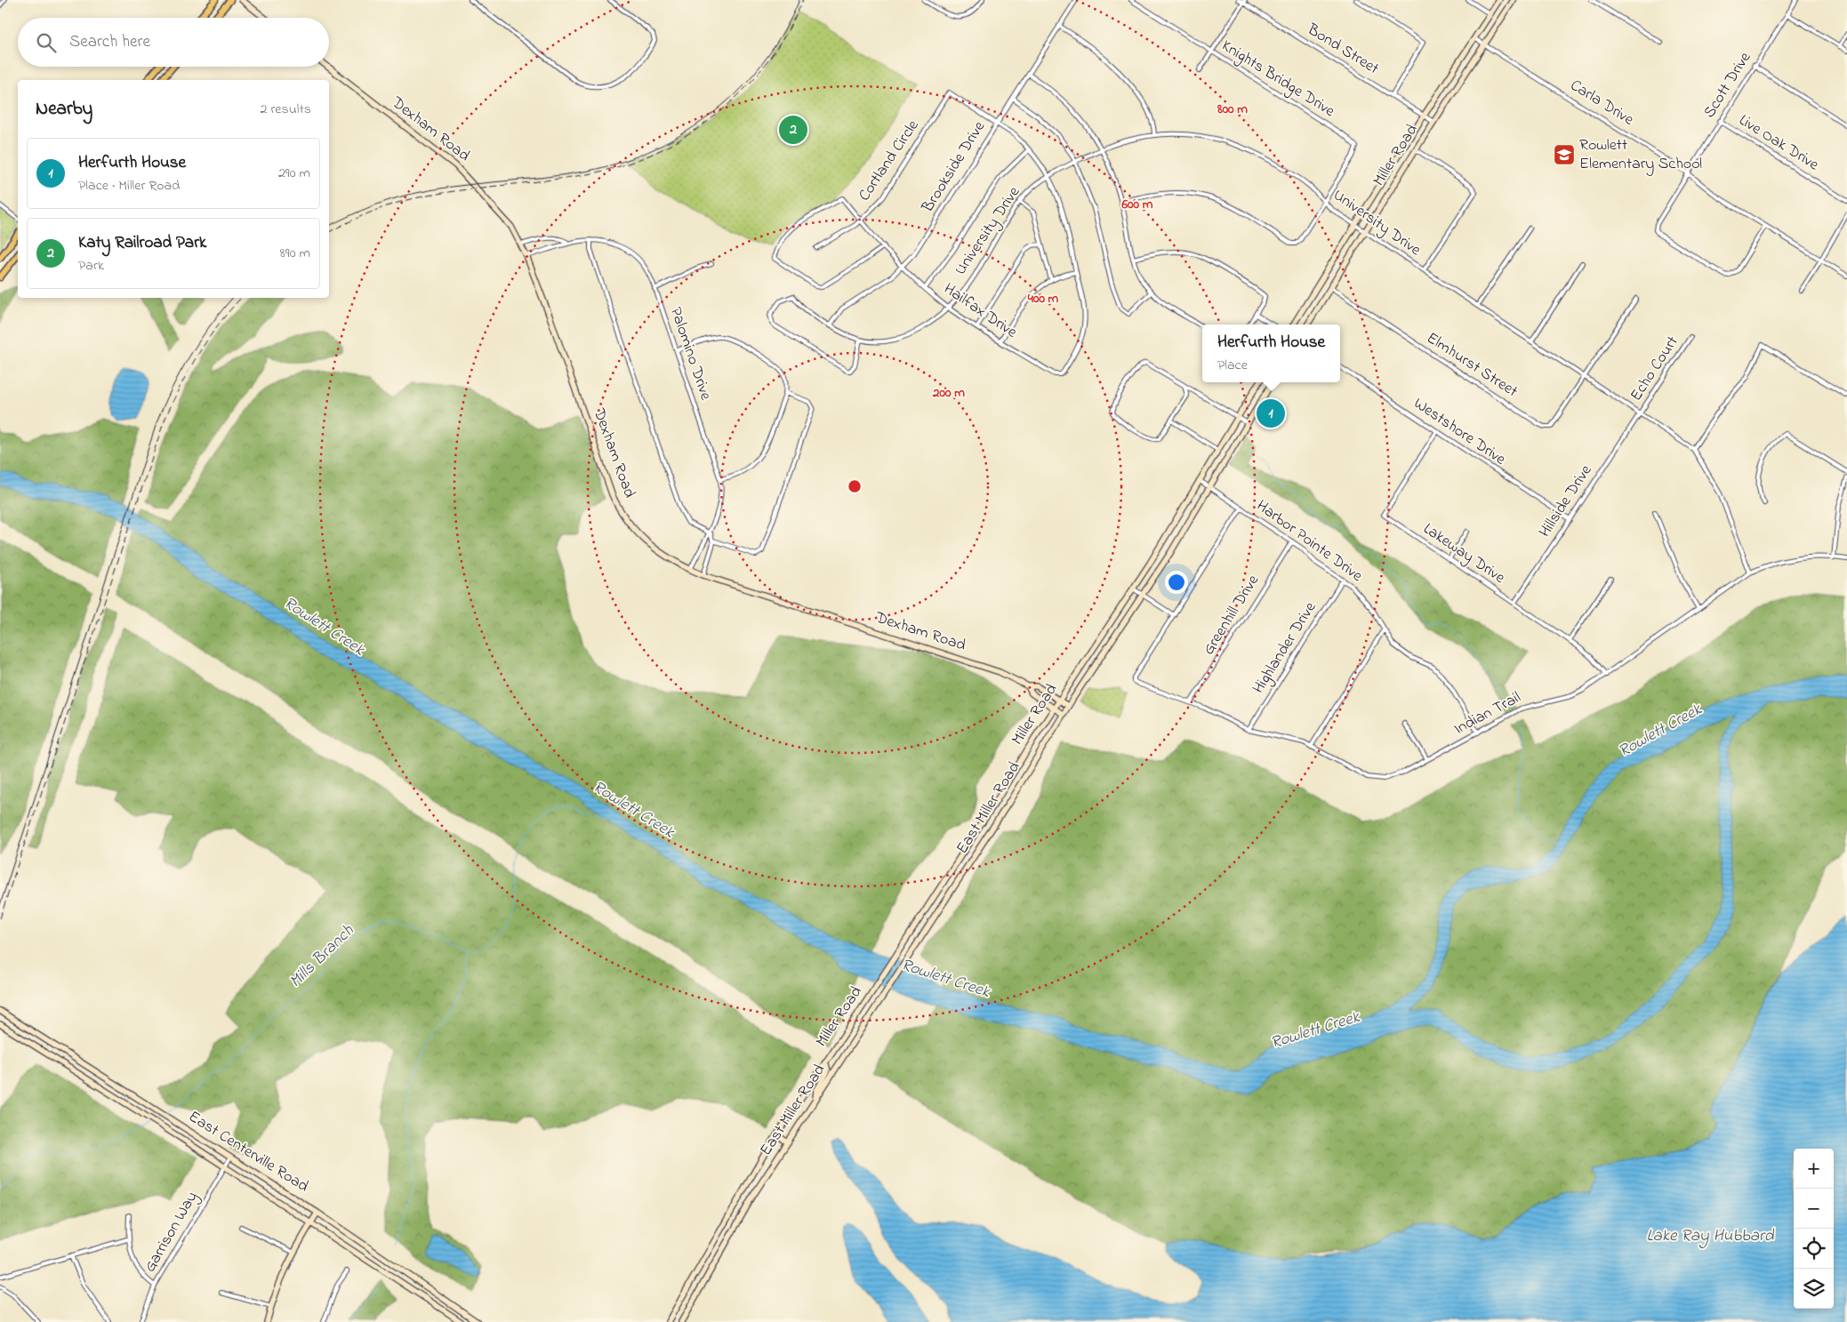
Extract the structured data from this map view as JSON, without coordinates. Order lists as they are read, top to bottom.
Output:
{
  "streets": {
    "main road": [
      "Dexham Road",
      "Miller Road",
      "East Miller Road",
      "East Centerville Road"
    ],
    "street": [
      "Bond Street",
      "Knights Bridge Drive",
      "Scott Drive",
      "Carla Drive",
      "Live Oak Drive",
      "Cortland Circle",
      "Brookside Drive",
      "University Drive",
      "Hailfax Drive",
      "Palomino Drive",
      "Elmhurst Street",
      "Echo Court",
      "Westshore Drive",
      "Hillside Drive",
      "Harbor Pointe Drive",
      "Lakeway Drive",
      "Greenhill Drive",
      "Highlander Drive",
      "Indian Trail",
      "Garrison Way"
    ]
  },
  "crossings": [
    ["Bond Street", "Miller Road"],
    ["Knights Bridge Drive", "University Drive"],
    ["Scott Drive", "Carla Drive"],
    ["Scott Drive", "Live Oak Drive"],
    ["Carla Drive", "Miller Road"],
    ["Dexham Road", "Miller Road"],
    ["Dexham Road", "Palomino Drive"],
    ["Dexham Road", "East Miller Road"],
    ["Miller Road", "University Drive"],
    ["Miller Road", "Elmhurst Street"],
    ["Miller Road", "Harbor Pointe Drive"],
    ["Miller Road", "East Miller Road"],
    ["Cortland Circle", "Brookside Drive"],
    ["Cortland Circle", "Hailfax Drive"],
    ["Brookside Drive", "University Drive"],
    ["Brookside Drive", "Hailfax Drive"],
    ["University Drive", "Hailfax Drive"],
    ["University Drive", "Elmhurst Street"],
    ["University Drive", "Echo Court"],
    ["University Drive", "Hillside Drive"],
    ["University Drive", "Indian Trail"],
    ["Echo Court", "Hillside Drive"],
    ["Westshore Drive", "Hillside Drive"],
    ["Westshore Drive", "Lakeway Drive"],
    ["Hillside Drive", "Lakeway Drive"],
    ["Harbor Pointe Drive", "Greenhill Drive"],
    ["Harbor Pointe Drive", "Highlander Drive"],
    ["Harbor Pointe Drive", "Indian Trail"],
    ["Lakeway Drive", "Indian Trail"],
    ["Greenhill Drive", "Indian Trail"],
    ["Highlander Drive", "Indian Trail"],
    ["East Centerville Road", "Garrison Way"]
  ],
  "water": ["Rowlett Creek", "Mills Branch", "Lake Ray Hubbard"],
  "places": {
    "school or university": ["Rowlett Elementary School"]
  },
  "page": {
    "search": "Search here",
    "heading": ["Nearby", "2 results"],
    "pins": ["2", "1"],
    "list": [
      {
        "mark": "1",
        "name": "Herfurth House",
        "note": "Place · Miller Road",
        "value": "290 m"
      },
      {
        "mark": "2",
        "name": "Katy Railroad Park",
        "note": "Park",
        "value": "890 m"
      }
    ],
    "popup": ["Herfurth House", "Place"],
    "map_buttons": ["+", "−"]
  },
  "rings": [
    "800 m",
    "600 m",
    "400 m",
    "200 m"
  ]
}
